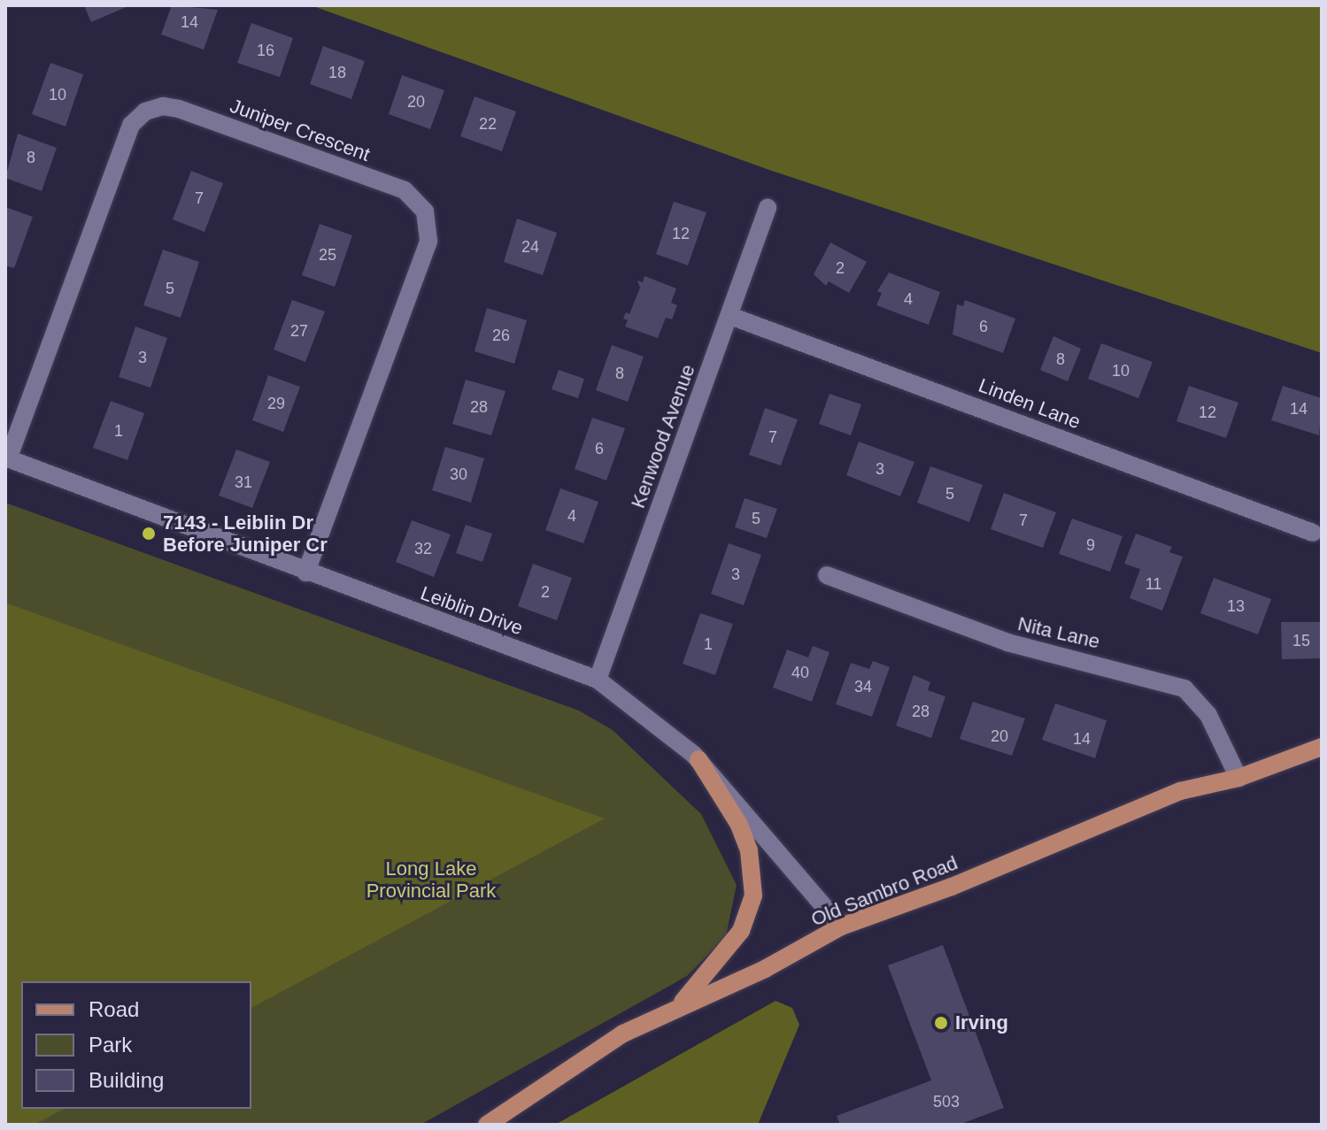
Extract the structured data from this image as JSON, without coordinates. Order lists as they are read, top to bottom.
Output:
{
  "streets": {
    "main road": ["Old Sambro Road"],
    "street": [
      "Juniper Crescent",
      "Linden Lane",
      "Kenwood Avenue",
      "Leiblin Drive",
      "Nita Lane"
    ]
  },
  "crossings": [
    ["Juniper Crescent", "Leiblin Drive"],
    ["Linden Lane", "Kenwood Avenue"],
    ["Kenwood Avenue", "Leiblin Drive"],
    ["Leiblin Drive", "Old Sambro Road"],
    ["Nita Lane", "Old Sambro Road"]
  ],
  "parks": ["Long Lake Provincial Park"],
  "places": ["7143 - Leiblin Dr Before Juniper Cr", "Irving"],
  "house_numbers": [
    "14",
    "16",
    "18",
    "10",
    "20",
    "22",
    "8",
    "7",
    "12",
    "24",
    "25",
    "2",
    "5",
    "4",
    "6",
    "27",
    "26",
    "3",
    "8",
    "10",
    "8",
    "29",
    "28",
    "14",
    "12",
    "1",
    "7",
    "6",
    "3",
    "30",
    "31",
    "5",
    "4",
    "5",
    "7",
    "9",
    "32",
    "3",
    "11",
    "2",
    "13",
    "15",
    "1",
    "40",
    "34",
    "28",
    "20",
    "14",
    "503"
  ],
  "legend": ["Road", "Park", "Building"]
}
